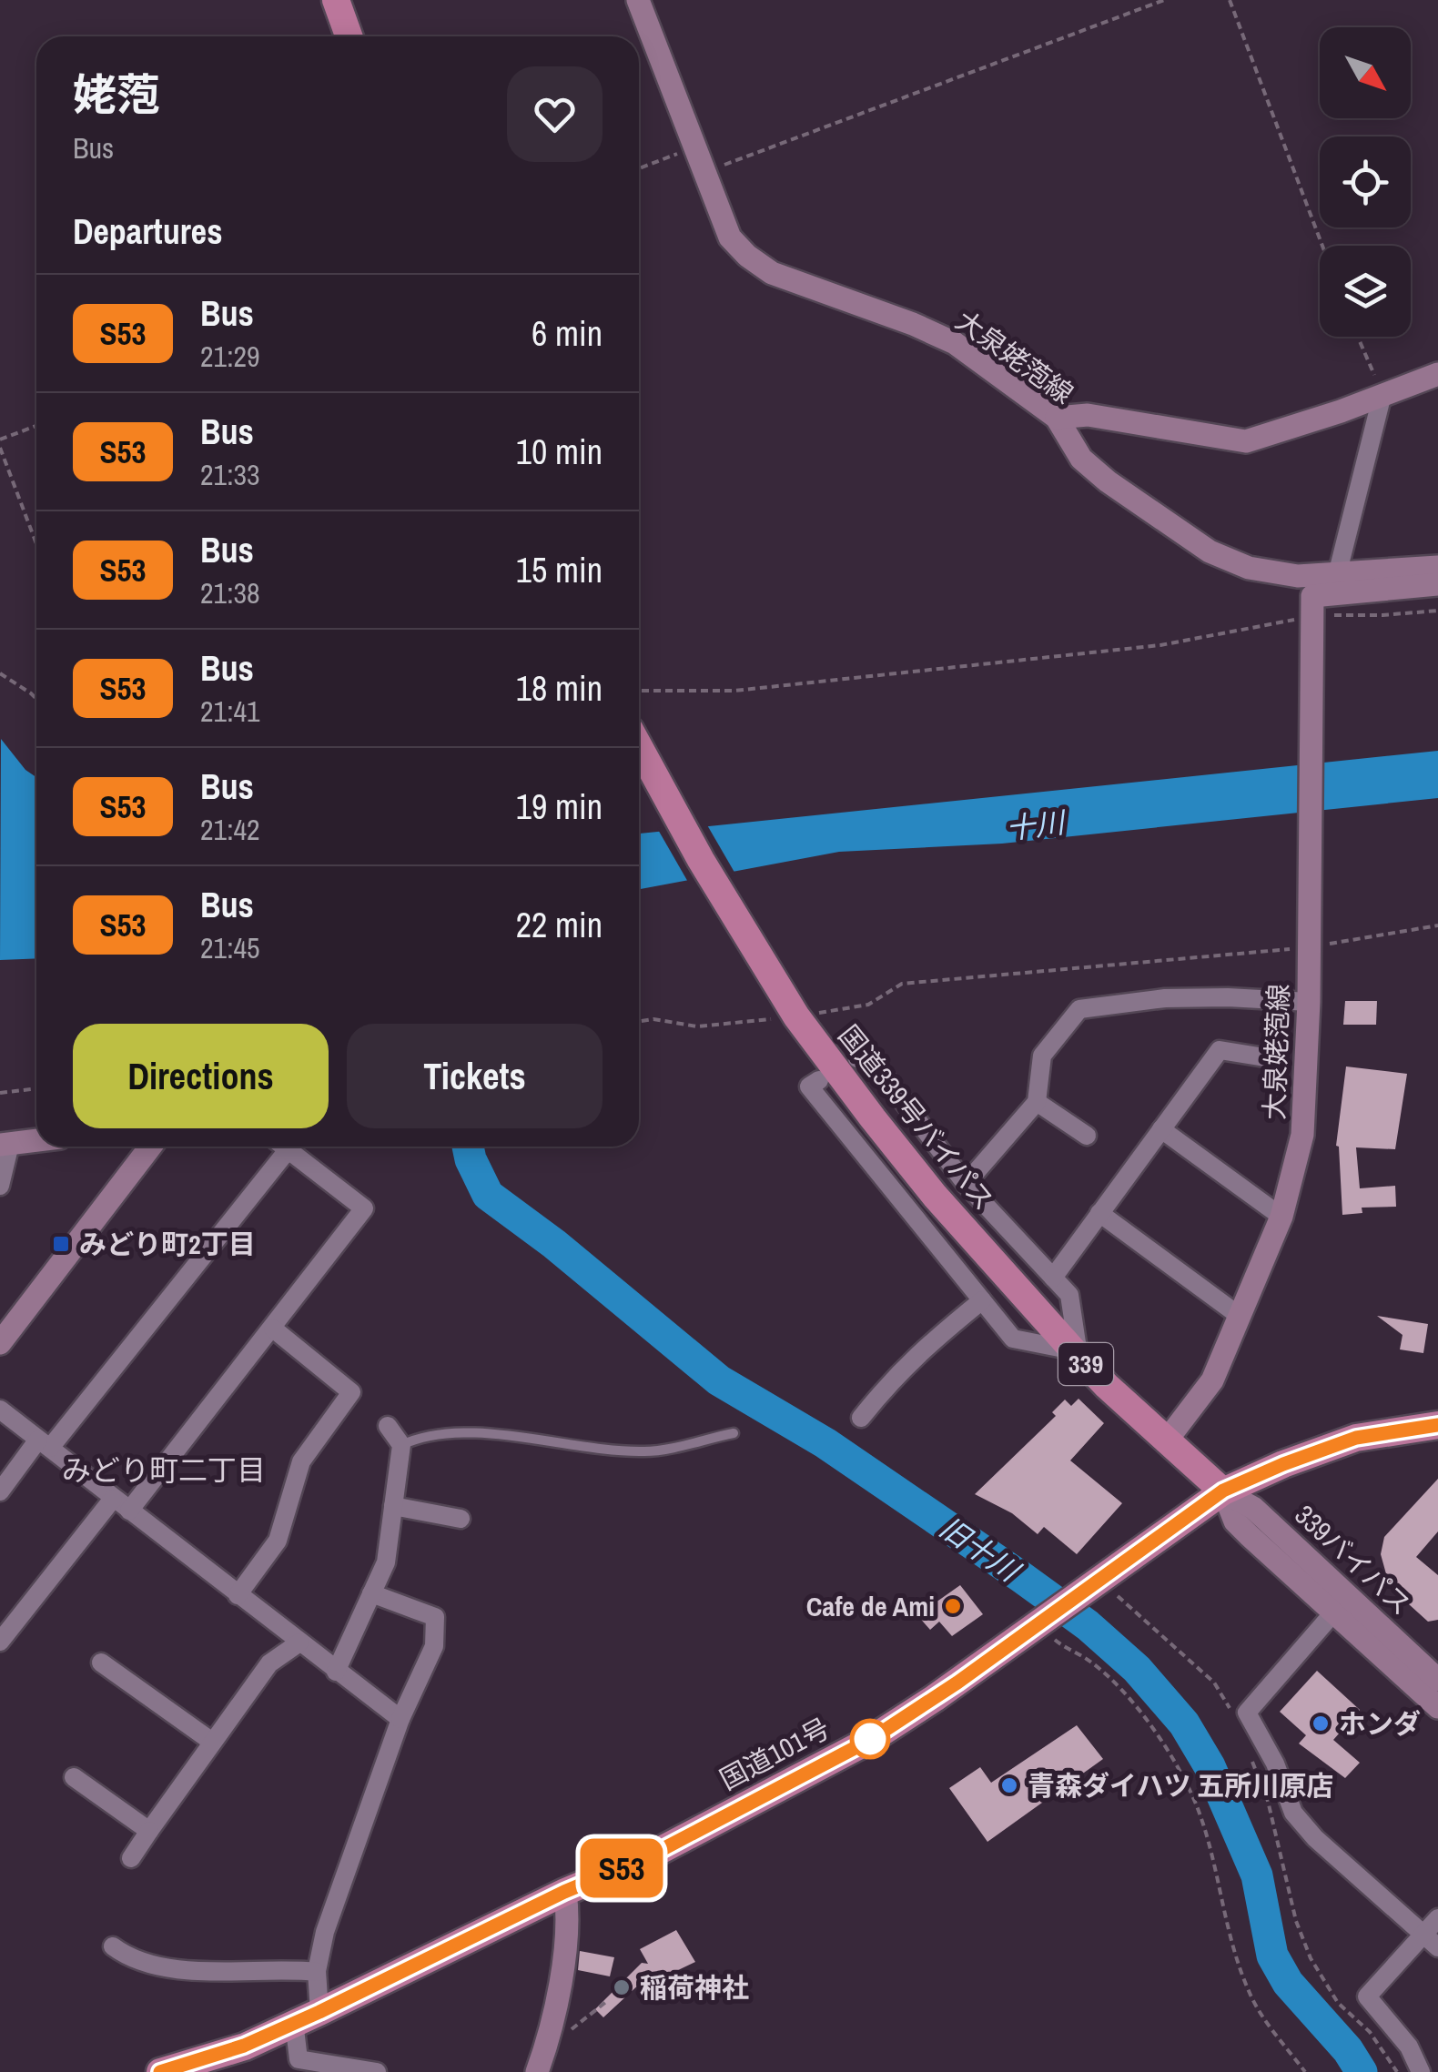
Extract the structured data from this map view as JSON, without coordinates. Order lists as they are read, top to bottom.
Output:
{
  "streets": {
    "highway": ["国道339号バイパス", "339", "国道101号"],
    "main road": ["大泉姥萢線", "339バイパス"]
  },
  "crossings": [
    ["大泉姥萢線", "国道339号バイパス"],
    ["国道339号バイパス", "339バイパス"],
    ["国道339号バイパス", "国道101号"],
    ["339バイパス", "国道101号"]
  ],
  "districts": ["みどり町二丁目"],
  "water": ["十川", "旧十川"],
  "places": {
    "transit": ["みどり町2丁目"],
    "other": [
      "Cafe de Ami",
      "ホンダ",
      "青森ダイハツ 五所川原店",
      "稲荷神社"
    ]
  },
  "lines": ["bus line S53"],
  "north": "bottom right",
  "page": {
    "on_map": "S53",
    "heading": [
      ["姥萢", "Bus"],
      "Departures"
    ],
    "list": [
      {
        "mark": "S53",
        "name": "Bus",
        "note": "21:29",
        "value": "6 min"
      },
      {
        "mark": "S53",
        "name": "Bus",
        "note": "21:33",
        "value": "10 min"
      },
      {
        "mark": "S53",
        "name": "Bus",
        "note": "21:38",
        "value": "15 min"
      },
      {
        "mark": "S53",
        "name": "Bus",
        "note": "21:41",
        "value": "18 min"
      },
      {
        "mark": "S53",
        "name": "Bus",
        "note": "21:42",
        "value": "19 min"
      },
      {
        "mark": "S53",
        "name": "Bus",
        "note": "21:45",
        "value": "22 min"
      }
    ],
    "buttons": ["Directions", "Tickets"]
  }
}
